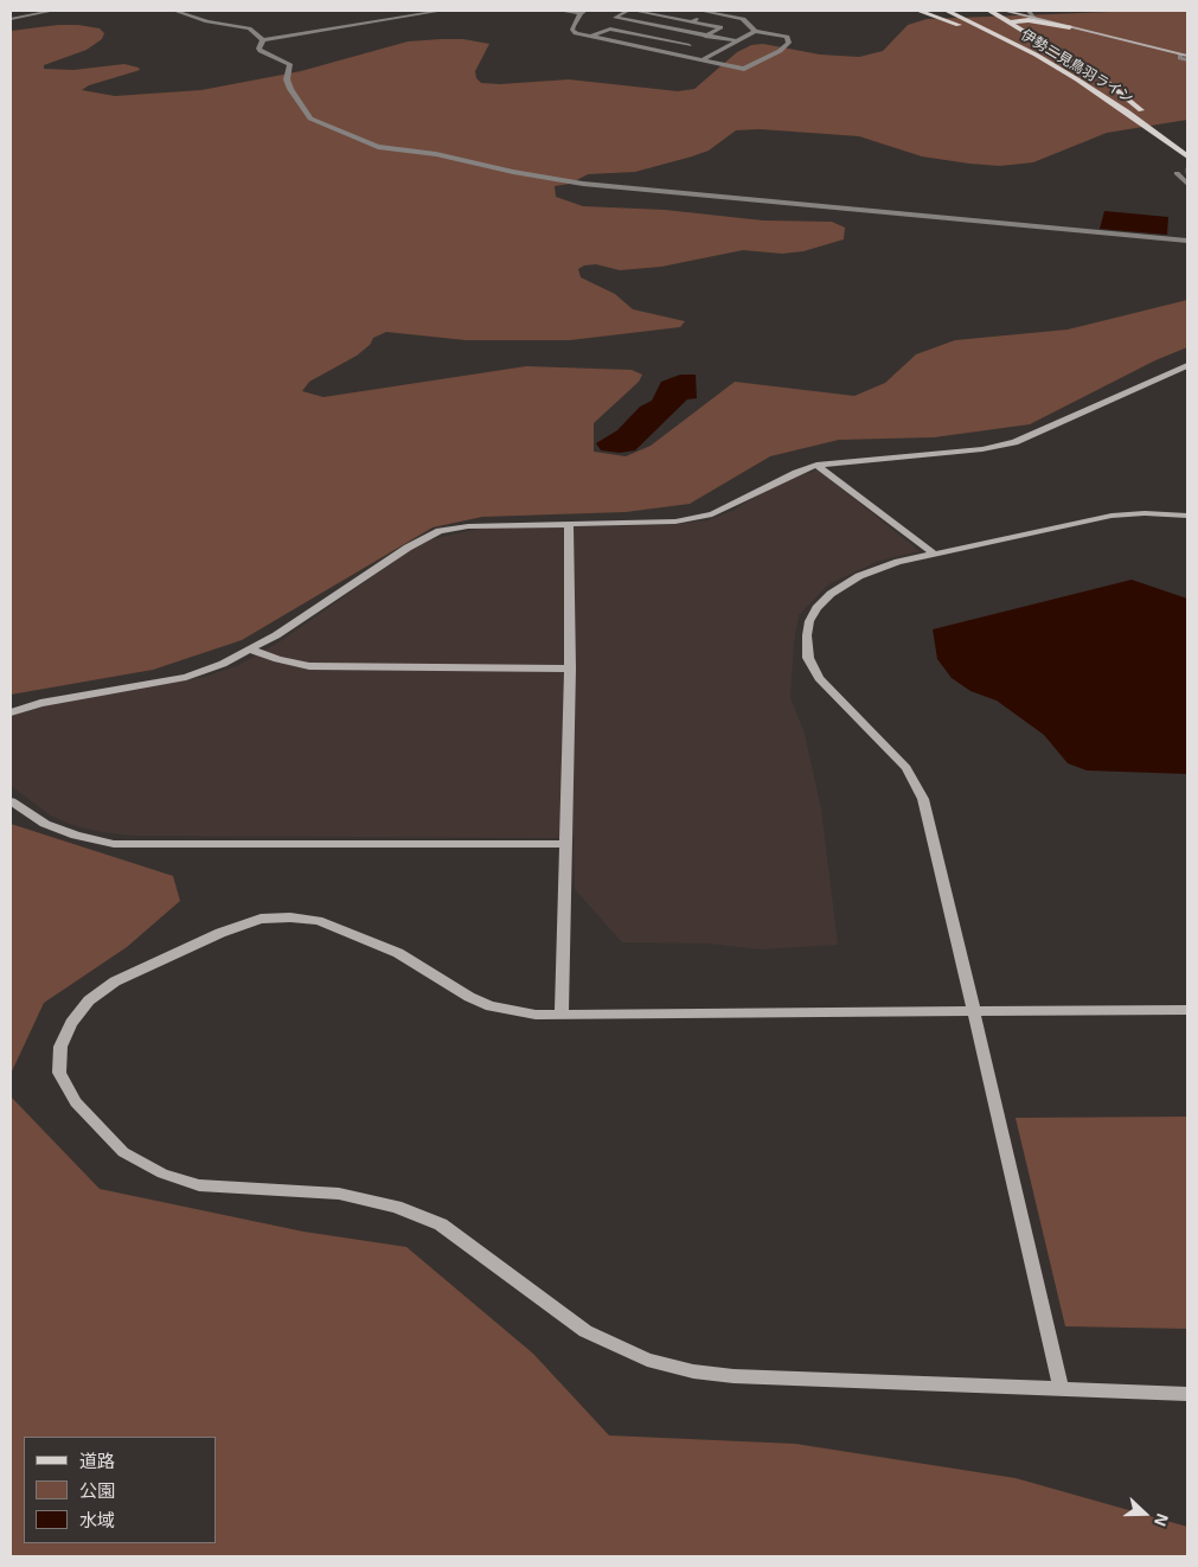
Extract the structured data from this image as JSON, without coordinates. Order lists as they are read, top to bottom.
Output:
{
  "streets": {
    "main road": ["伊勢二見鳥羽ライン"]
  },
  "legend": ["道路", "公園", "水域"],
  "north": "right"
}
